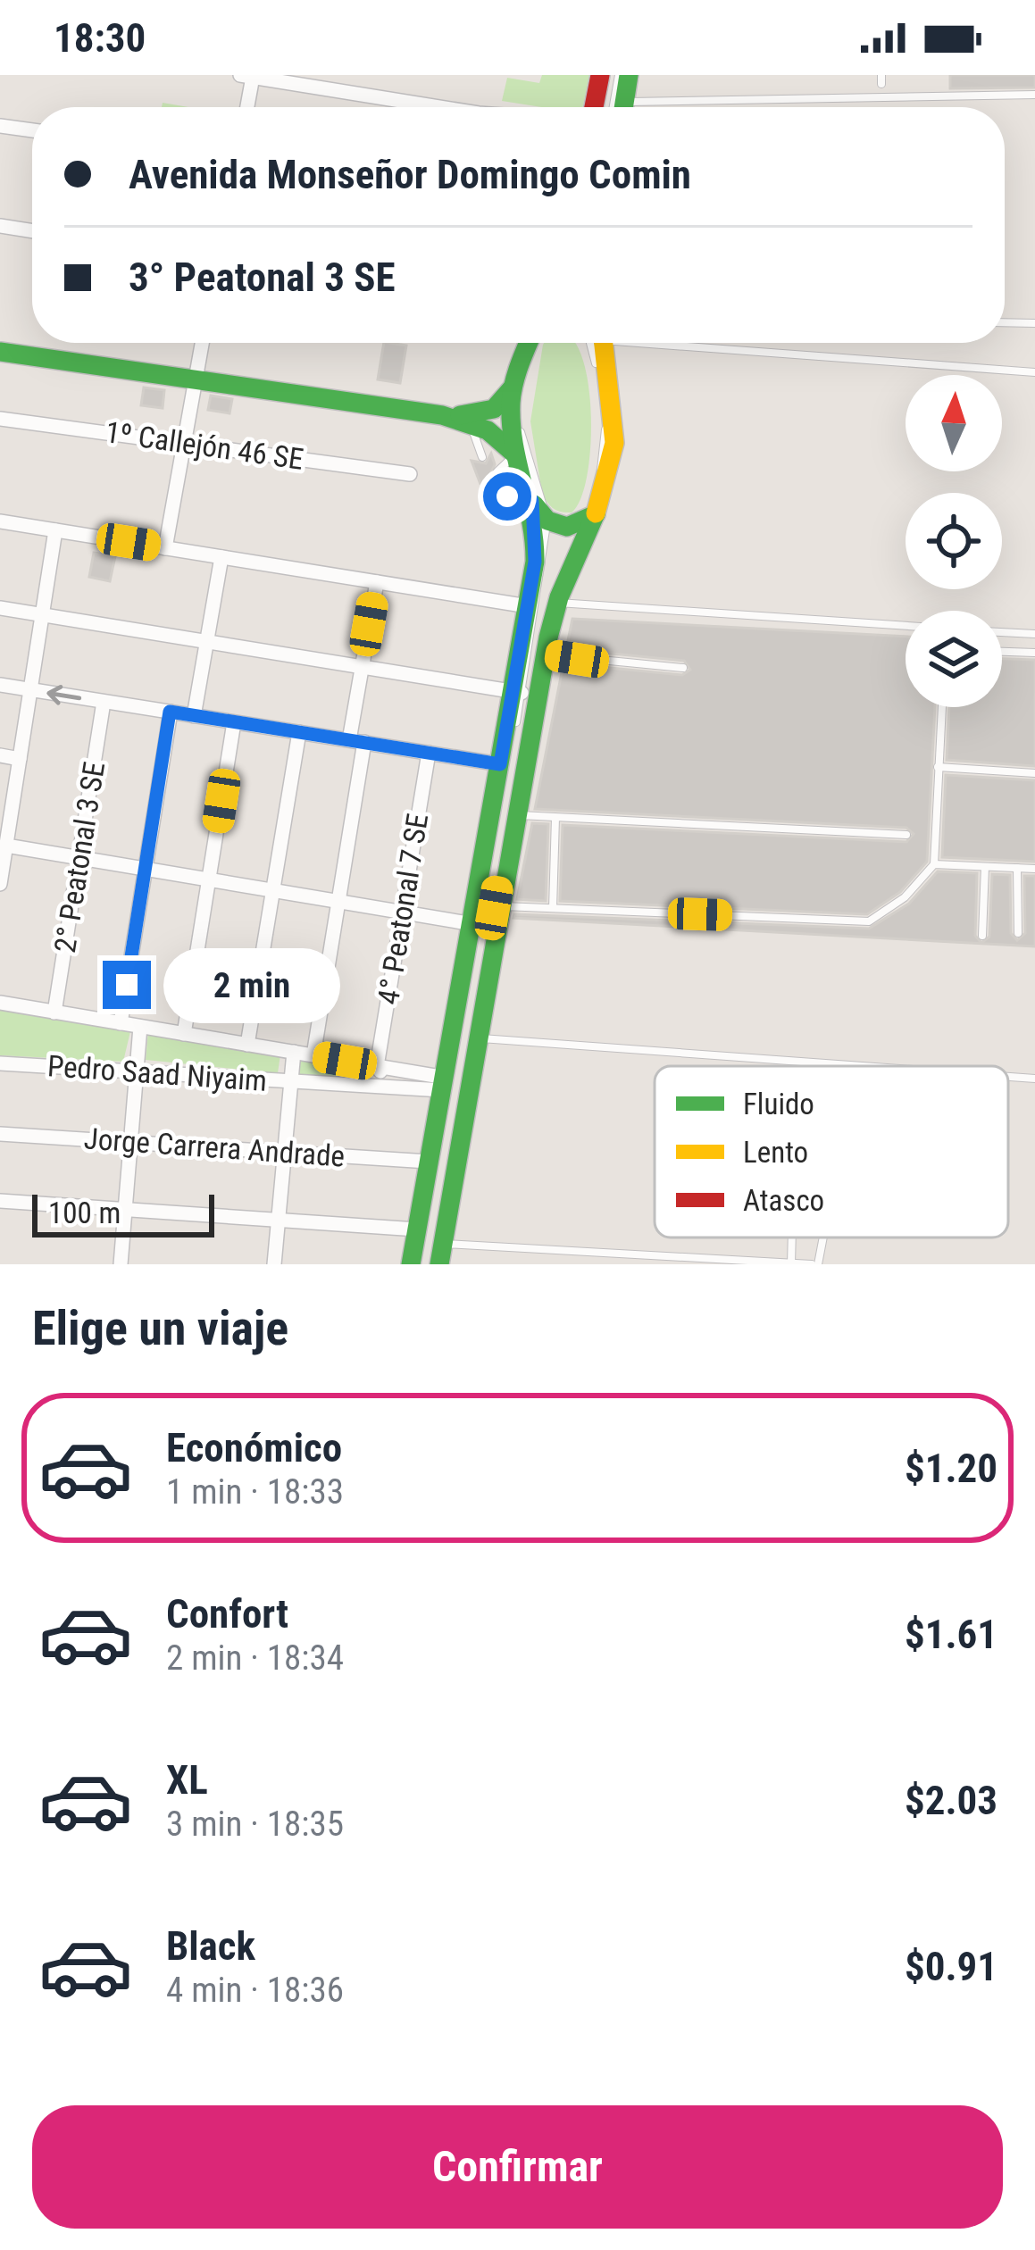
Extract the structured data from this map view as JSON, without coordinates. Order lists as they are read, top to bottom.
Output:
{
  "streets": {
    "street": [
      "1º Callejón 46 SE",
      "2° Peatonal 3 SE",
      "4° Peatonal 7 SE",
      "Pedro Saad Niyaim",
      "Jorge Carrera Andrade"
    ]
  },
  "crossings": [
    ["2° Peatonal 3 SE", "Pedro Saad Niyaim"],
    ["4° Peatonal 7 SE", "Pedro Saad Niyaim"]
  ],
  "legend": ["Fluido", "Lento", "Atasco"],
  "scale_bar": "100 m",
  "north": "top",
  "page": {
    "status": "18:30",
    "banner": ["Avenida Monseñor Domingo Comin", "3° Peatonal 3 SE"],
    "bubble": "2 min",
    "scale": "100 m",
    "heading": "Elige un viaje",
    "list": [
      {
        "name": "Económico",
        "note": "1 min · 18:33",
        "value": "$1.20"
      },
      {
        "name": "Confort",
        "note": "2 min · 18:34",
        "value": "$1.61"
      },
      {
        "name": "XL",
        "note": "3 min · 18:35",
        "value": "$2.03"
      },
      {
        "name": "Black",
        "note": "4 min · 18:36",
        "value": "$0.91"
      }
    ],
    "buttons": "Confirmar"
  }
}
